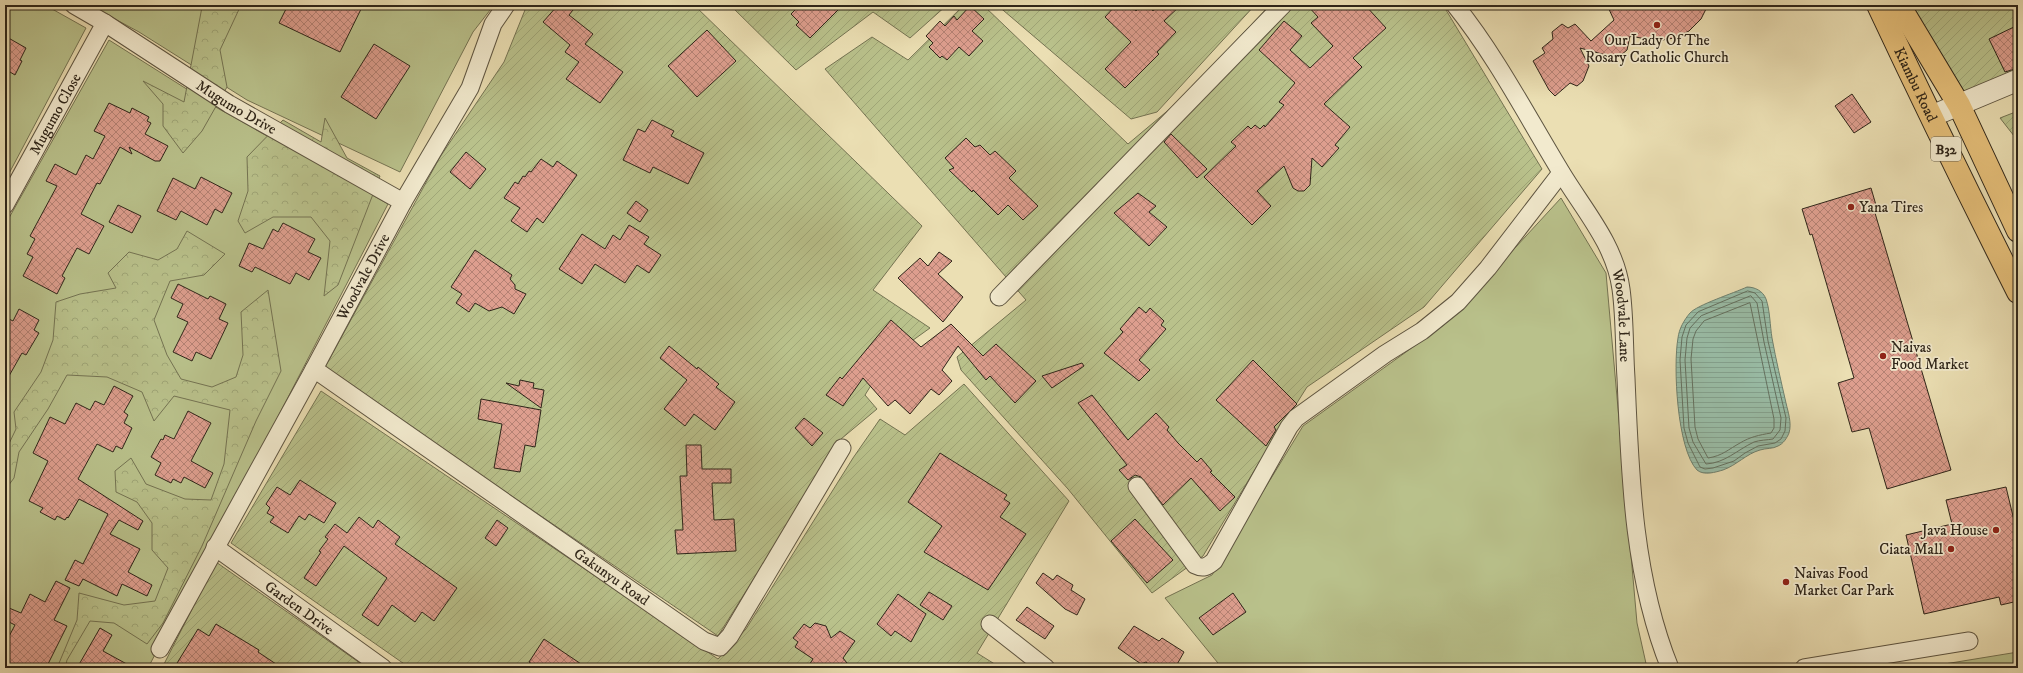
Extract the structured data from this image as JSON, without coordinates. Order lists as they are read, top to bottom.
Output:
{
  "streets": {
    "highway": ["Kiambu Road", "B32"],
    "street": [
      "Mugumo Drive",
      "Mugumo Close",
      "Woodvale Drive",
      "Woodvale Lane",
      "Gakunyu Road",
      "Garden Drive"
    ]
  },
  "crossings": [
    ["Mugumo Drive", "Mugumo Close"],
    ["Mugumo Drive", "Woodvale Drive"],
    ["Woodvale Drive", "Gakunyu Road"],
    ["Woodvale Drive", "Garden Drive"]
  ],
  "places": [
    "Our Lady Of The Rosary Catholic Church",
    "Yana Tires",
    "Naivas Food Market",
    "Java House",
    "Ciata Mall",
    "Naivas Food Market Car Park"
  ]
}
